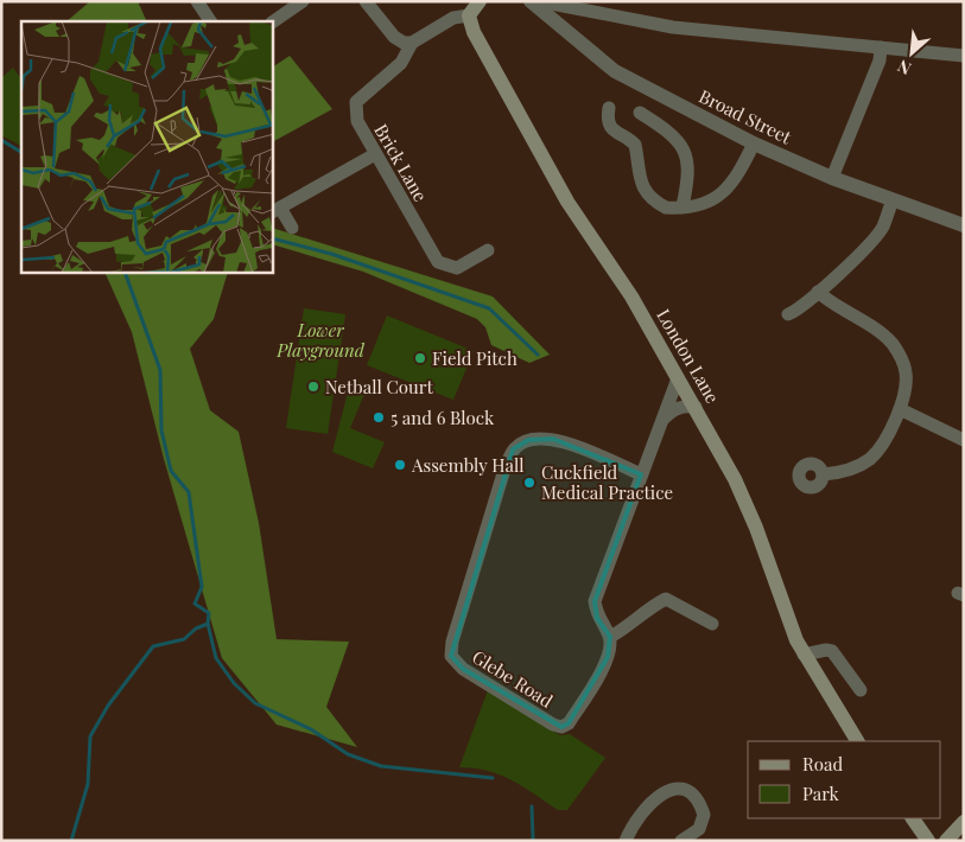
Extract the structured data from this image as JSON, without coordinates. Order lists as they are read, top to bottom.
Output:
{
  "streets": {
    "main road": ["London Lane"],
    "street": ["Broad Street", "Brick Lane", "Glebe Road"]
  },
  "parks": ["Lower Playground"],
  "places": [
    "Field Pitch",
    "Netball Court",
    "5 and 6 Block",
    "Assembly Hall",
    "Cuckfield Medical Practice"
  ],
  "legend": ["Road", "Park"],
  "north": "bottom left"
}
